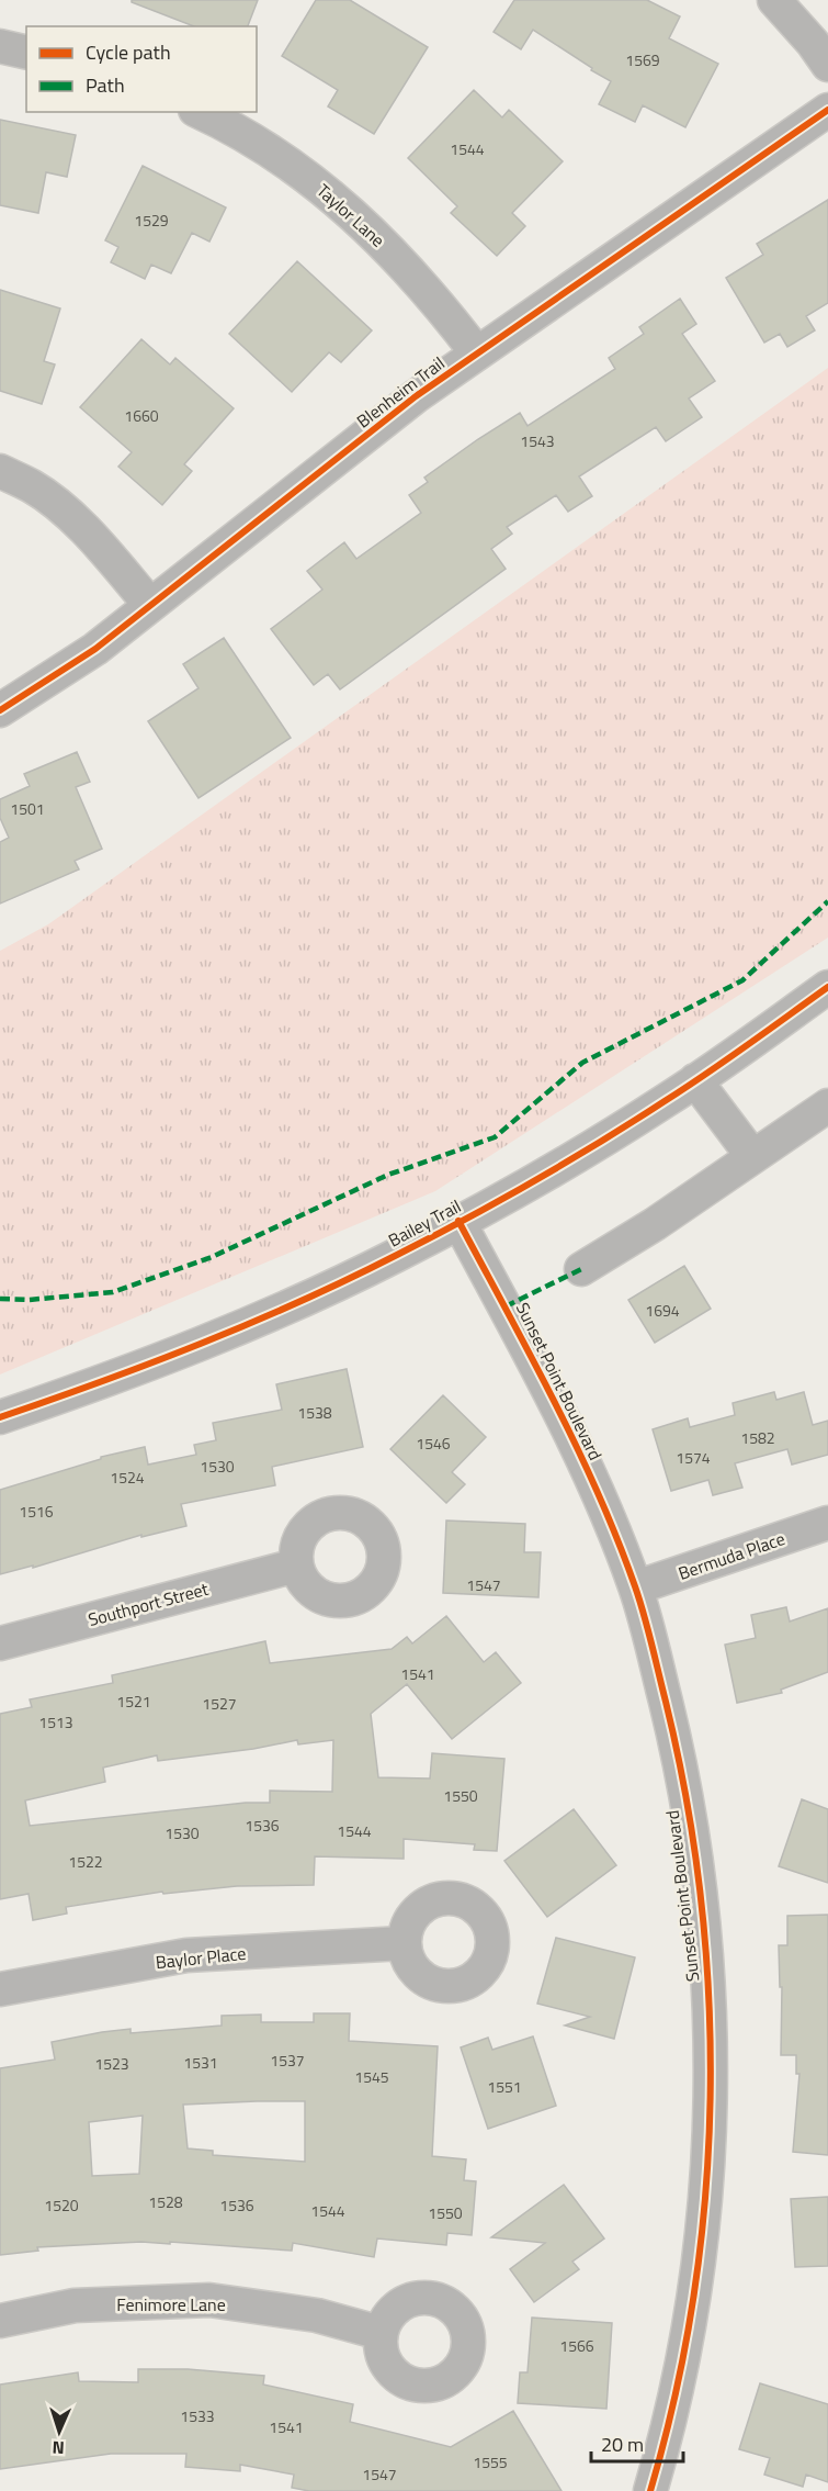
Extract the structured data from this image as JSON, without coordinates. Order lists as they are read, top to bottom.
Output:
{
  "streets": {
    "street": [
      "Taylor Lane",
      "Blenheim Trail",
      "Bailey Trail",
      "Sunset Point Boulevard",
      "Bermuda Place",
      "Southport Street",
      "Baylor Place",
      "Fenimore Lane"
    ]
  },
  "crossings": [
    ["Taylor Lane", "Blenheim Trail"],
    ["Bailey Trail", "Sunset Point Boulevard"],
    ["Sunset Point Boulevard", "Bermuda Place"]
  ],
  "house_numbers": [
    "1569",
    "1544",
    "1529",
    "1660",
    "1543",
    "1501",
    "1694",
    "1538",
    "1582",
    "1546",
    "1574",
    "1530",
    "1524",
    "1516",
    "1547",
    "1541",
    "1521",
    "1527",
    "1513",
    "1550",
    "1536",
    "1544",
    "1530",
    "1522",
    "1537",
    "1531",
    "1523",
    "1545",
    "1551",
    "1528",
    "1520",
    "1536",
    "1544",
    "1550",
    "1566",
    "1533",
    "1541",
    "1555",
    "1547"
  ],
  "legend": ["Cycle path", "Path"],
  "scale_bar": "20 m",
  "north": "bottom"
}
